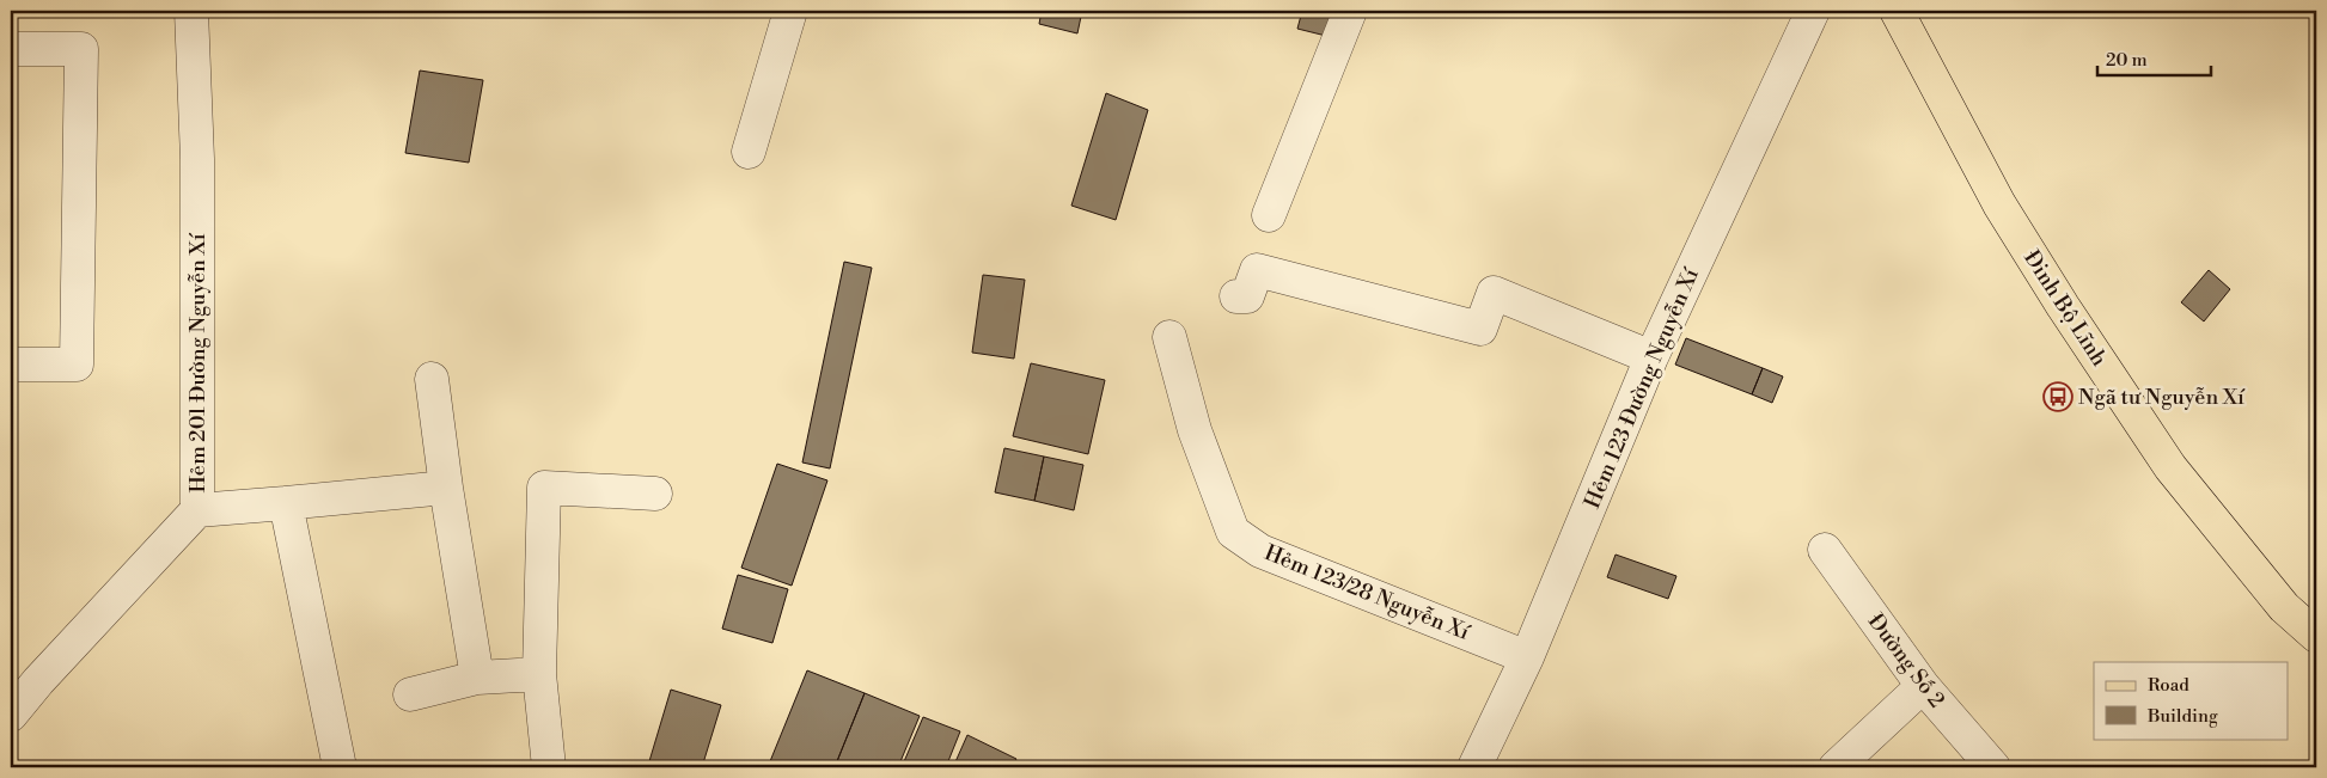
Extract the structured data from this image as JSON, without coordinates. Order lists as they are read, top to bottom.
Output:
{
  "streets": {
    "main road": ["Đinh Bộ Lĩnh"],
    "street": [
      "Hẻm 201 Đường Nguyễn Xí",
      "Hẻm 123 Đường Nguyễn Xí",
      "Hẻm 123/28 Nguyễn Xí",
      "Đường Số 2"
    ]
  },
  "crossings": [
    ["Hẻm 123 Đường Nguyễn Xí", "Hẻm 123/28 Nguyễn Xí"]
  ],
  "places": {
    "bus stop": ["Ngã tư Nguyễn Xí"]
  },
  "legend": ["Road", "Building"],
  "scale_bar": "20 m"
}
